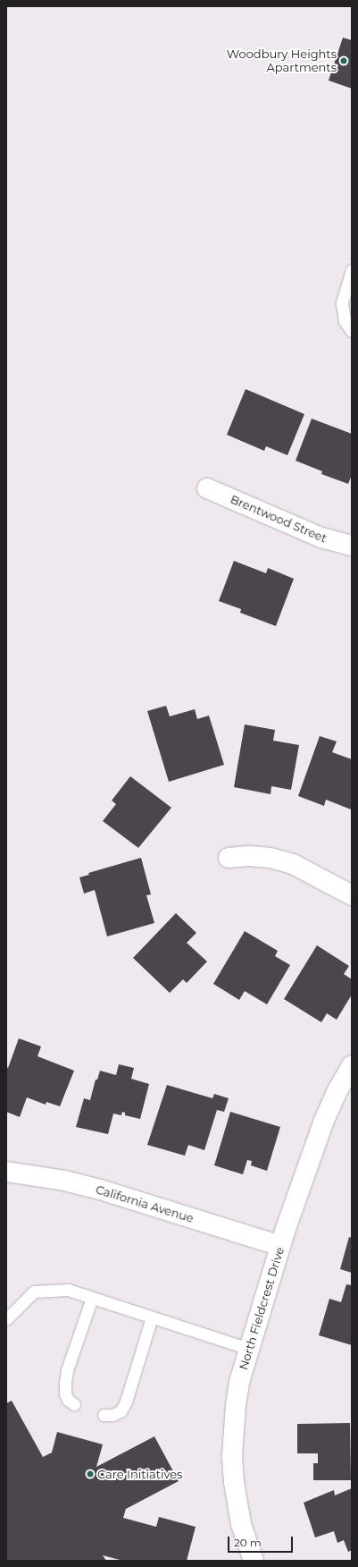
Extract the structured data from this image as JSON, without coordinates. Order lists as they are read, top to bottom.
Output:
{
  "streets": {
    "street": ["Brentwood Street", "California Avenue", "North Fieldcrest Drive"]
  },
  "crossings": [
    ["California Avenue", "North Fieldcrest Drive"]
  ],
  "places": ["Woodbury Heights Apartments", "Care Initiatives"],
  "scale_bar": "20 m"
}
